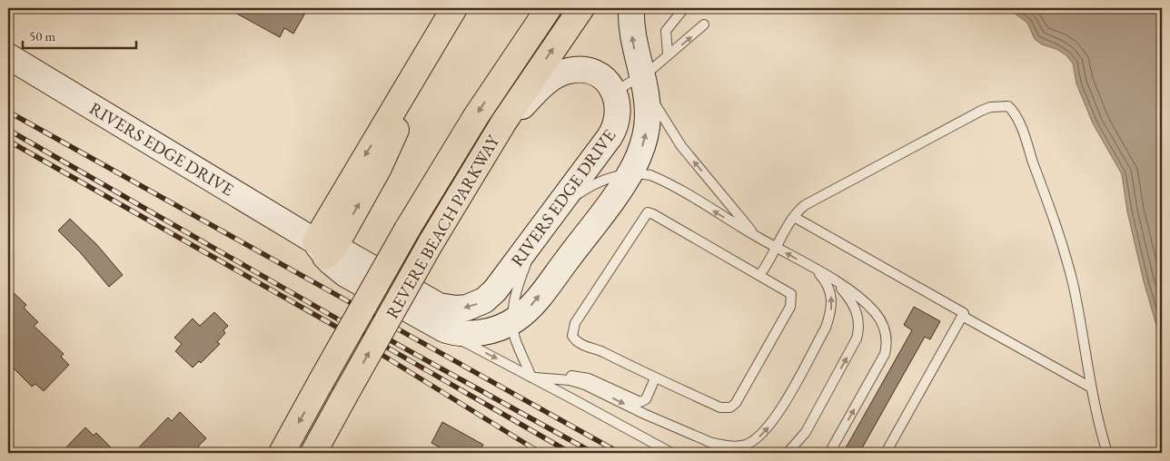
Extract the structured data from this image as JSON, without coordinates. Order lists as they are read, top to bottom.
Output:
{
  "streets": {
    "highway": ["REVERE BEACH PARKWAY"],
    "main road": ["RIVERS EDGE DRIVE"]
  },
  "scale_bar": "50 m"
}
